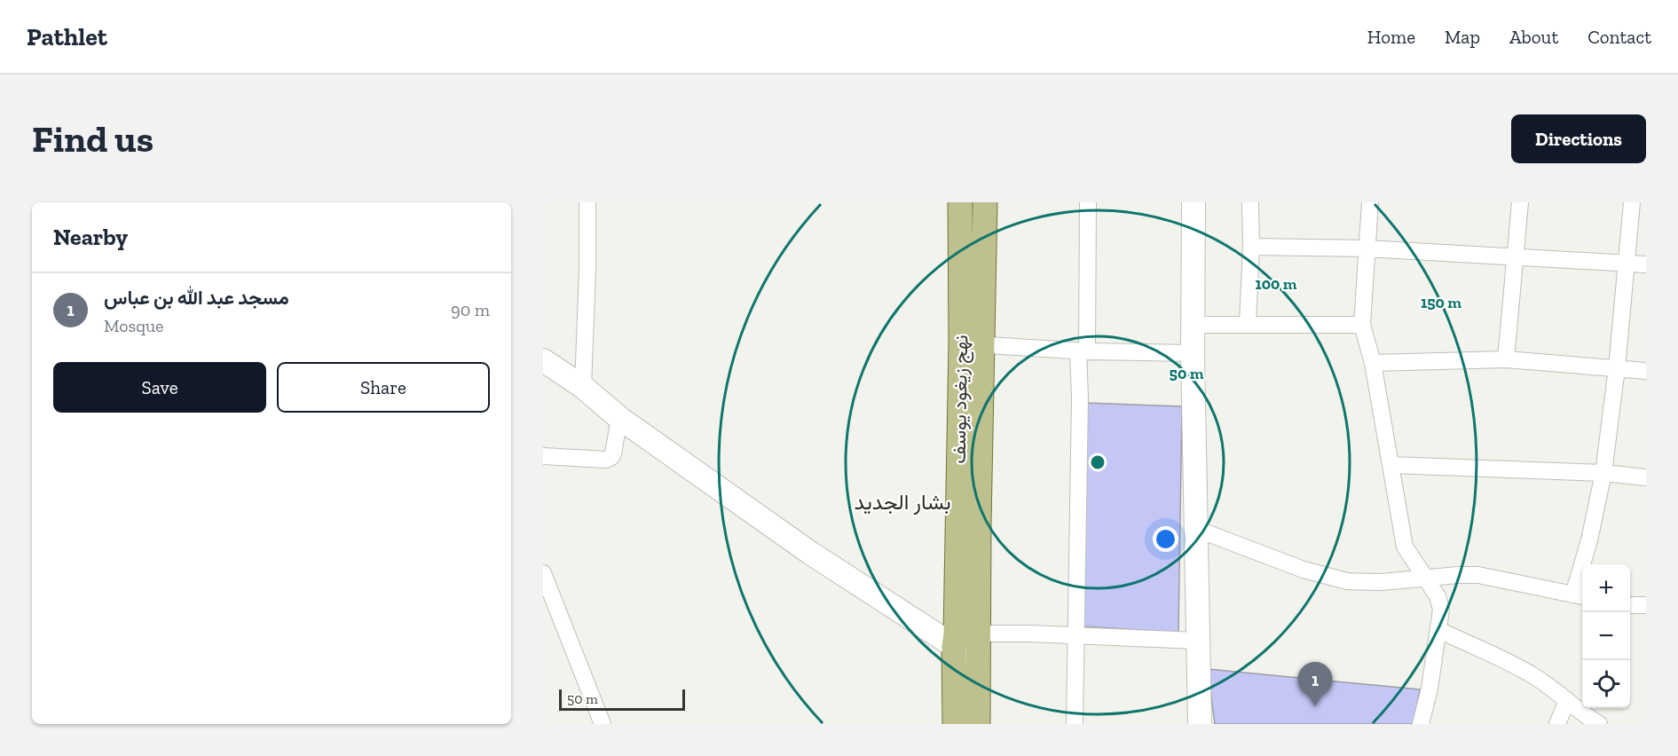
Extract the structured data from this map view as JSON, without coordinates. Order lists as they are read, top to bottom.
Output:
{
  "streets": {
    "main road": ["نهج زيغود يوسف"]
  },
  "districts": ["بشار الجديد"],
  "scale_bar": "50 m",
  "page": {
    "header": "Pathlet",
    "nav": [
      "Home",
      "Map",
      "About",
      "Contact"
    ],
    "buttons": [
      "Directions",
      ["Save", "Share"]
    ],
    "title": "Find us",
    "heading": "Nearby",
    "list": [
      {
        "mark": "1",
        "name": "مسجد عبد الله بن عباس",
        "note": "Mosque",
        "value": "90 m"
      }
    ],
    "map_buttons": ["+", "−"],
    "pins": "1",
    "scale": "50 m"
  },
  "rings": ["100 m", "150 m", "50 m"]
}
